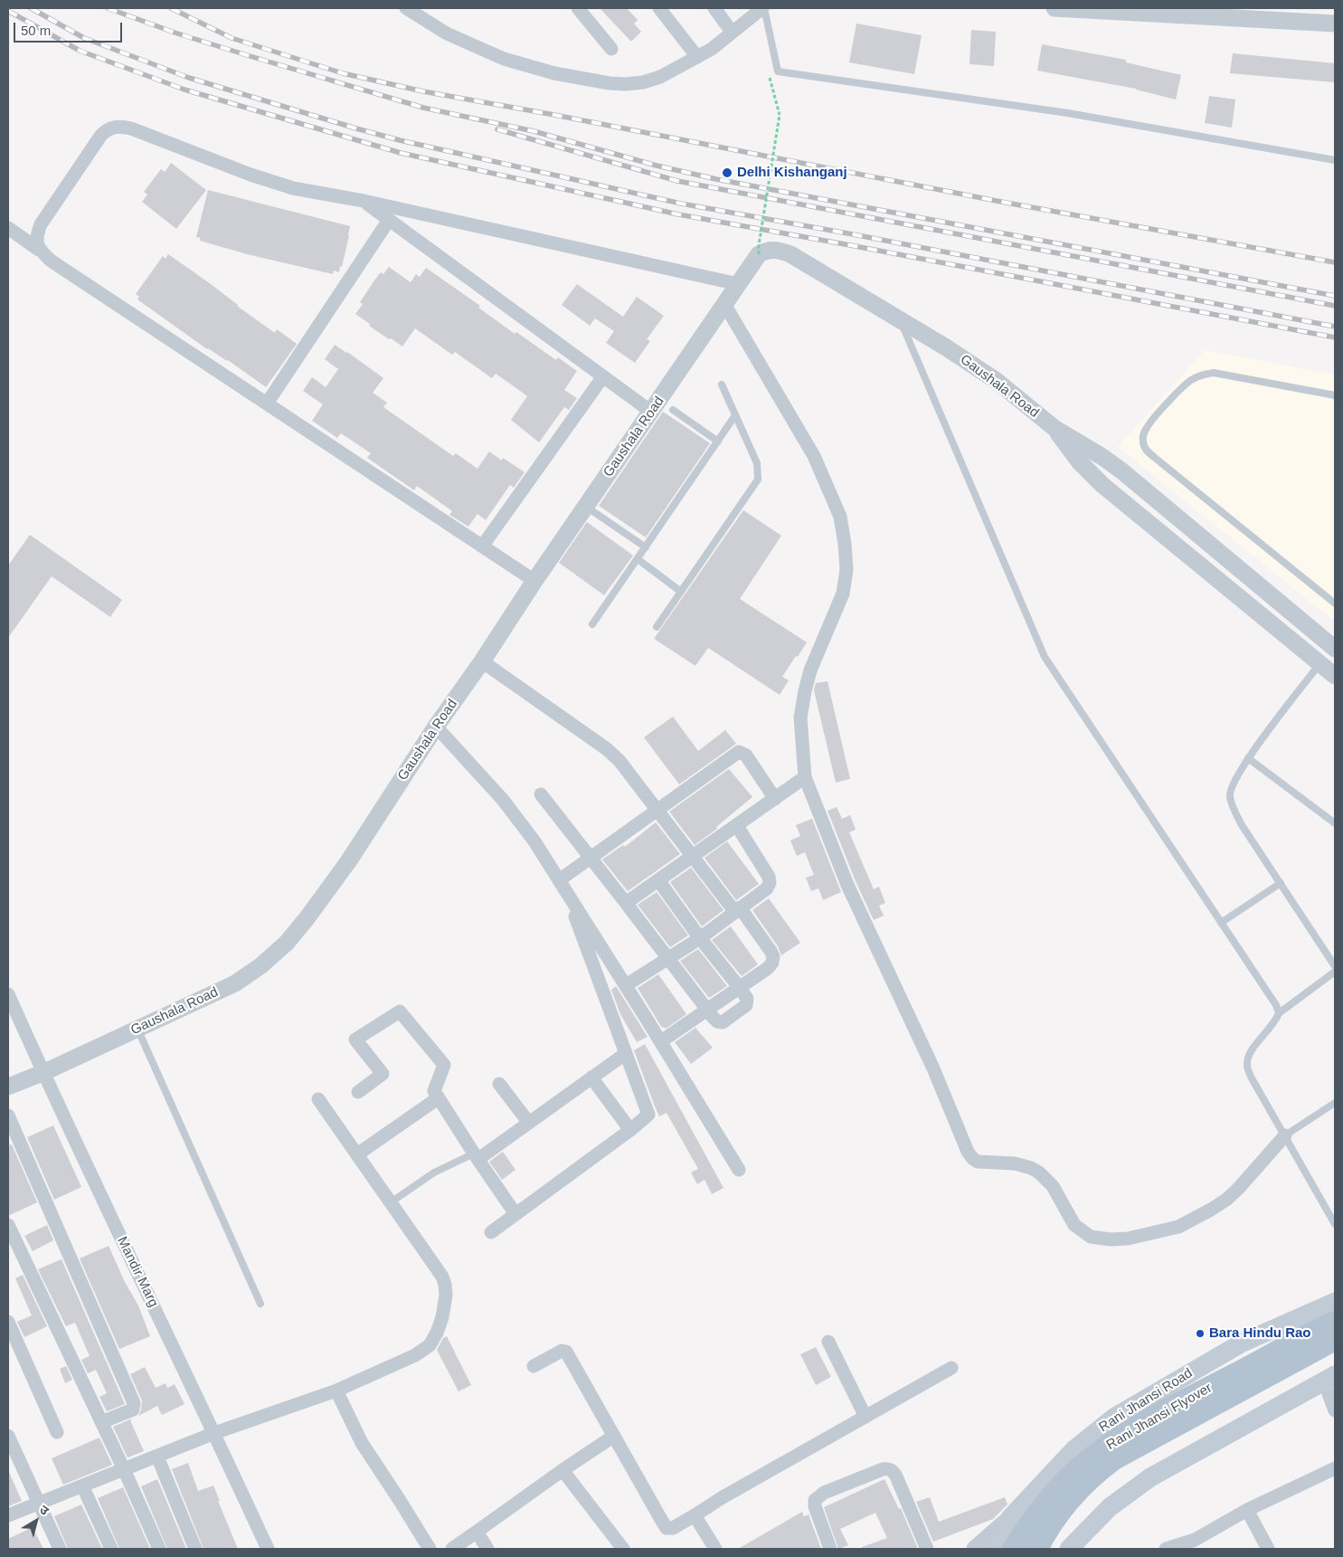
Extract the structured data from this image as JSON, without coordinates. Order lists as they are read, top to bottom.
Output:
{
  "streets": {
    "main road": ["Rani Jhansi Road", "Rani Jhansi Flyover"],
    "street": ["Gaushala Road", "Mandir Marg"]
  },
  "crossings": [
    ["Gaushala Road", "Mandir Marg"]
  ],
  "places": ["Delhi Kishanganj", "Bara Hindu Rao"],
  "scale_bar": "50 m",
  "north": "top right"
}
